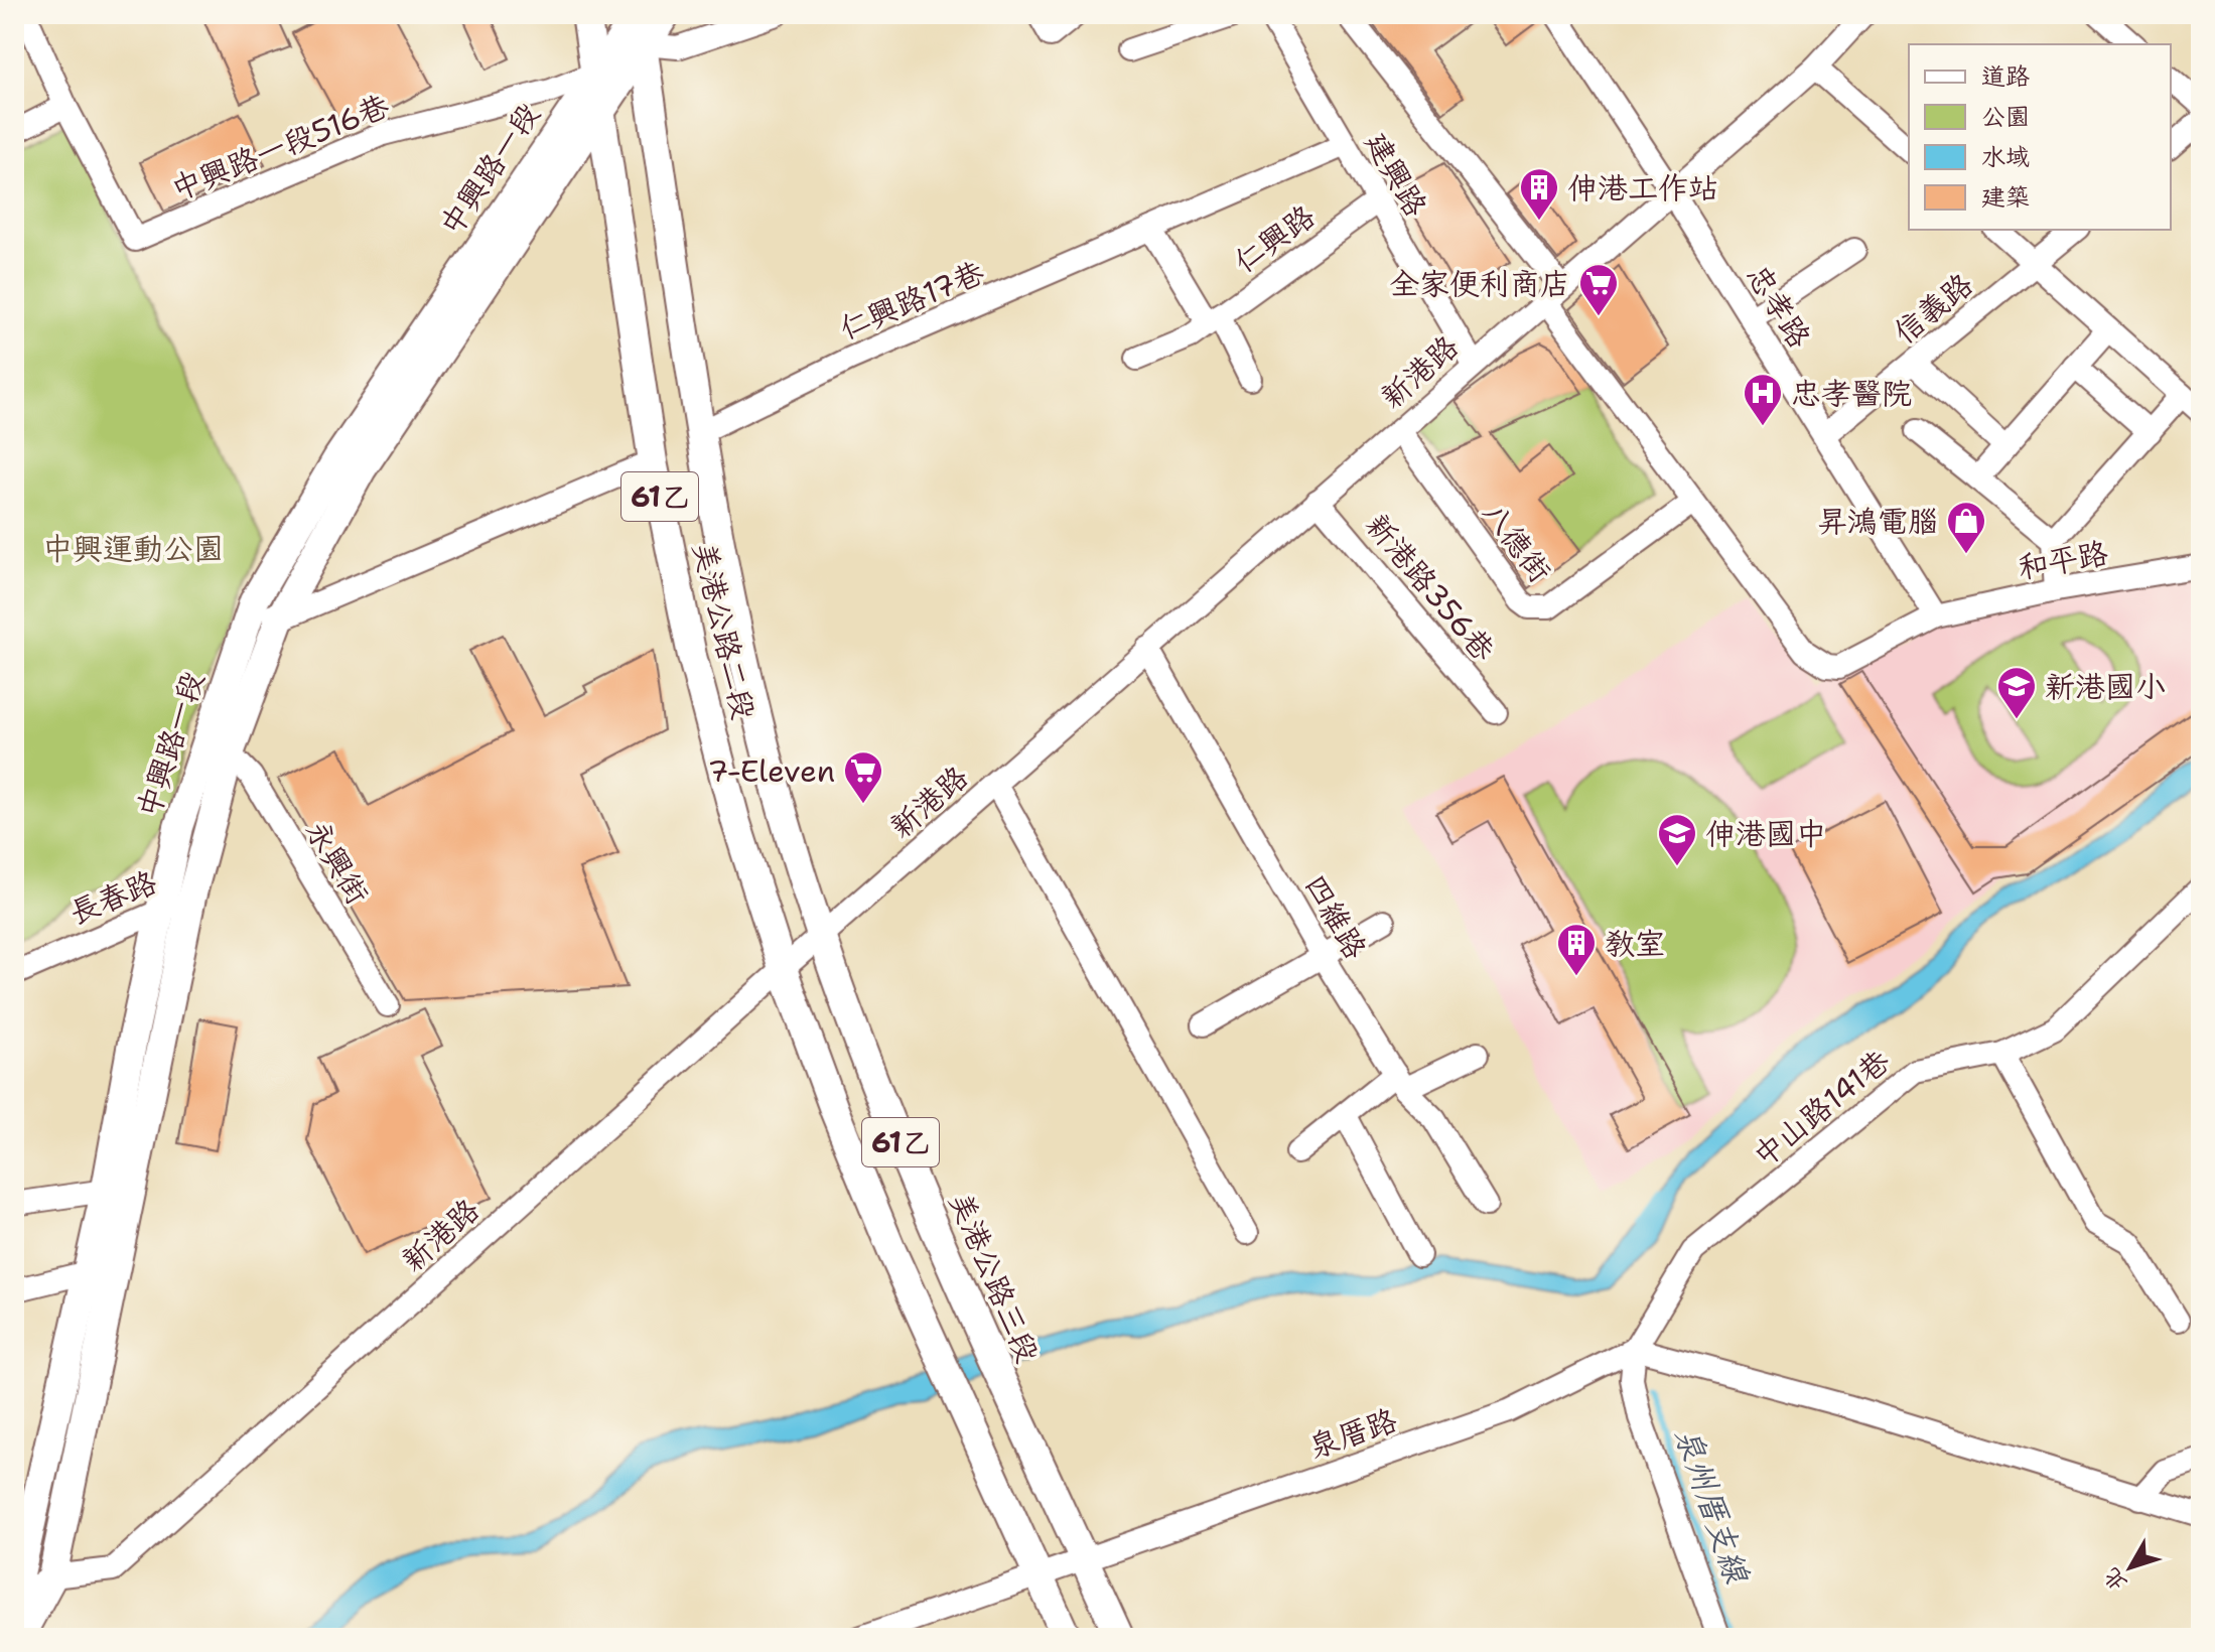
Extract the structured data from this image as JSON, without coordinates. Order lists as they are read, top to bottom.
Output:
{
  "streets": {
    "main road": [
      "中興路一段",
      "61乙",
      "美港公路二段",
      "美港公路三段"
    ],
    "street": [
      "中興路一段516巷",
      "建興路",
      "仁興路",
      "仁興路17巷",
      "忠孝路",
      "信義路",
      "新港路",
      "八德街",
      "和平路",
      "新港路356巷",
      "永興街",
      "長春路",
      "四維路",
      "中山路141巷",
      "泉厝路"
    ]
  },
  "crossings": [
    ["中興路一段516巷", "中興路一段"],
    ["中興路一段516巷", "美港公路二段"],
    ["中興路一段", "新港路"],
    ["中興路一段", "美港公路二段"],
    ["中興路一段", "永興街"],
    ["中興路一段", "長春路"],
    ["建興路", "仁興路"],
    ["建興路", "仁興路17巷"],
    ["建興路", "新港路"],
    ["仁興路17巷", "美港公路二段"],
    ["忠孝路", "信義路"],
    ["忠孝路", "新港路"],
    ["忠孝路", "和平路"],
    ["新港路", "61乙"],
    ["新港路", "八德街"],
    ["新港路", "新港路356巷"],
    ["新港路", "美港公路二段"],
    ["新港路", "四維路"],
    ["新港路", "美港公路三段"],
    ["61乙", "美港公路二段"],
    ["61乙", "泉厝路"],
    ["八德街", "和平路"],
    ["美港公路二段", "美港公路三段"],
    ["中山路141巷", "泉厝路"],
    ["美港公路三段", "泉厝路"]
  ],
  "water": ["泉州厝支線"],
  "parks": ["中興運動公園"],
  "places": {
    "building": ["伸港工作站", "教室"],
    "supermarket": ["全家便利商店", "7-Eleven"],
    "hospital": ["忠孝醫院"],
    "shop": ["昇鴻電腦"],
    "school or university": ["新港國小", "伸港國中"]
  },
  "legend": [
    "道路",
    "公園",
    "水域",
    "建築"
  ],
  "north": "bottom left"
}
